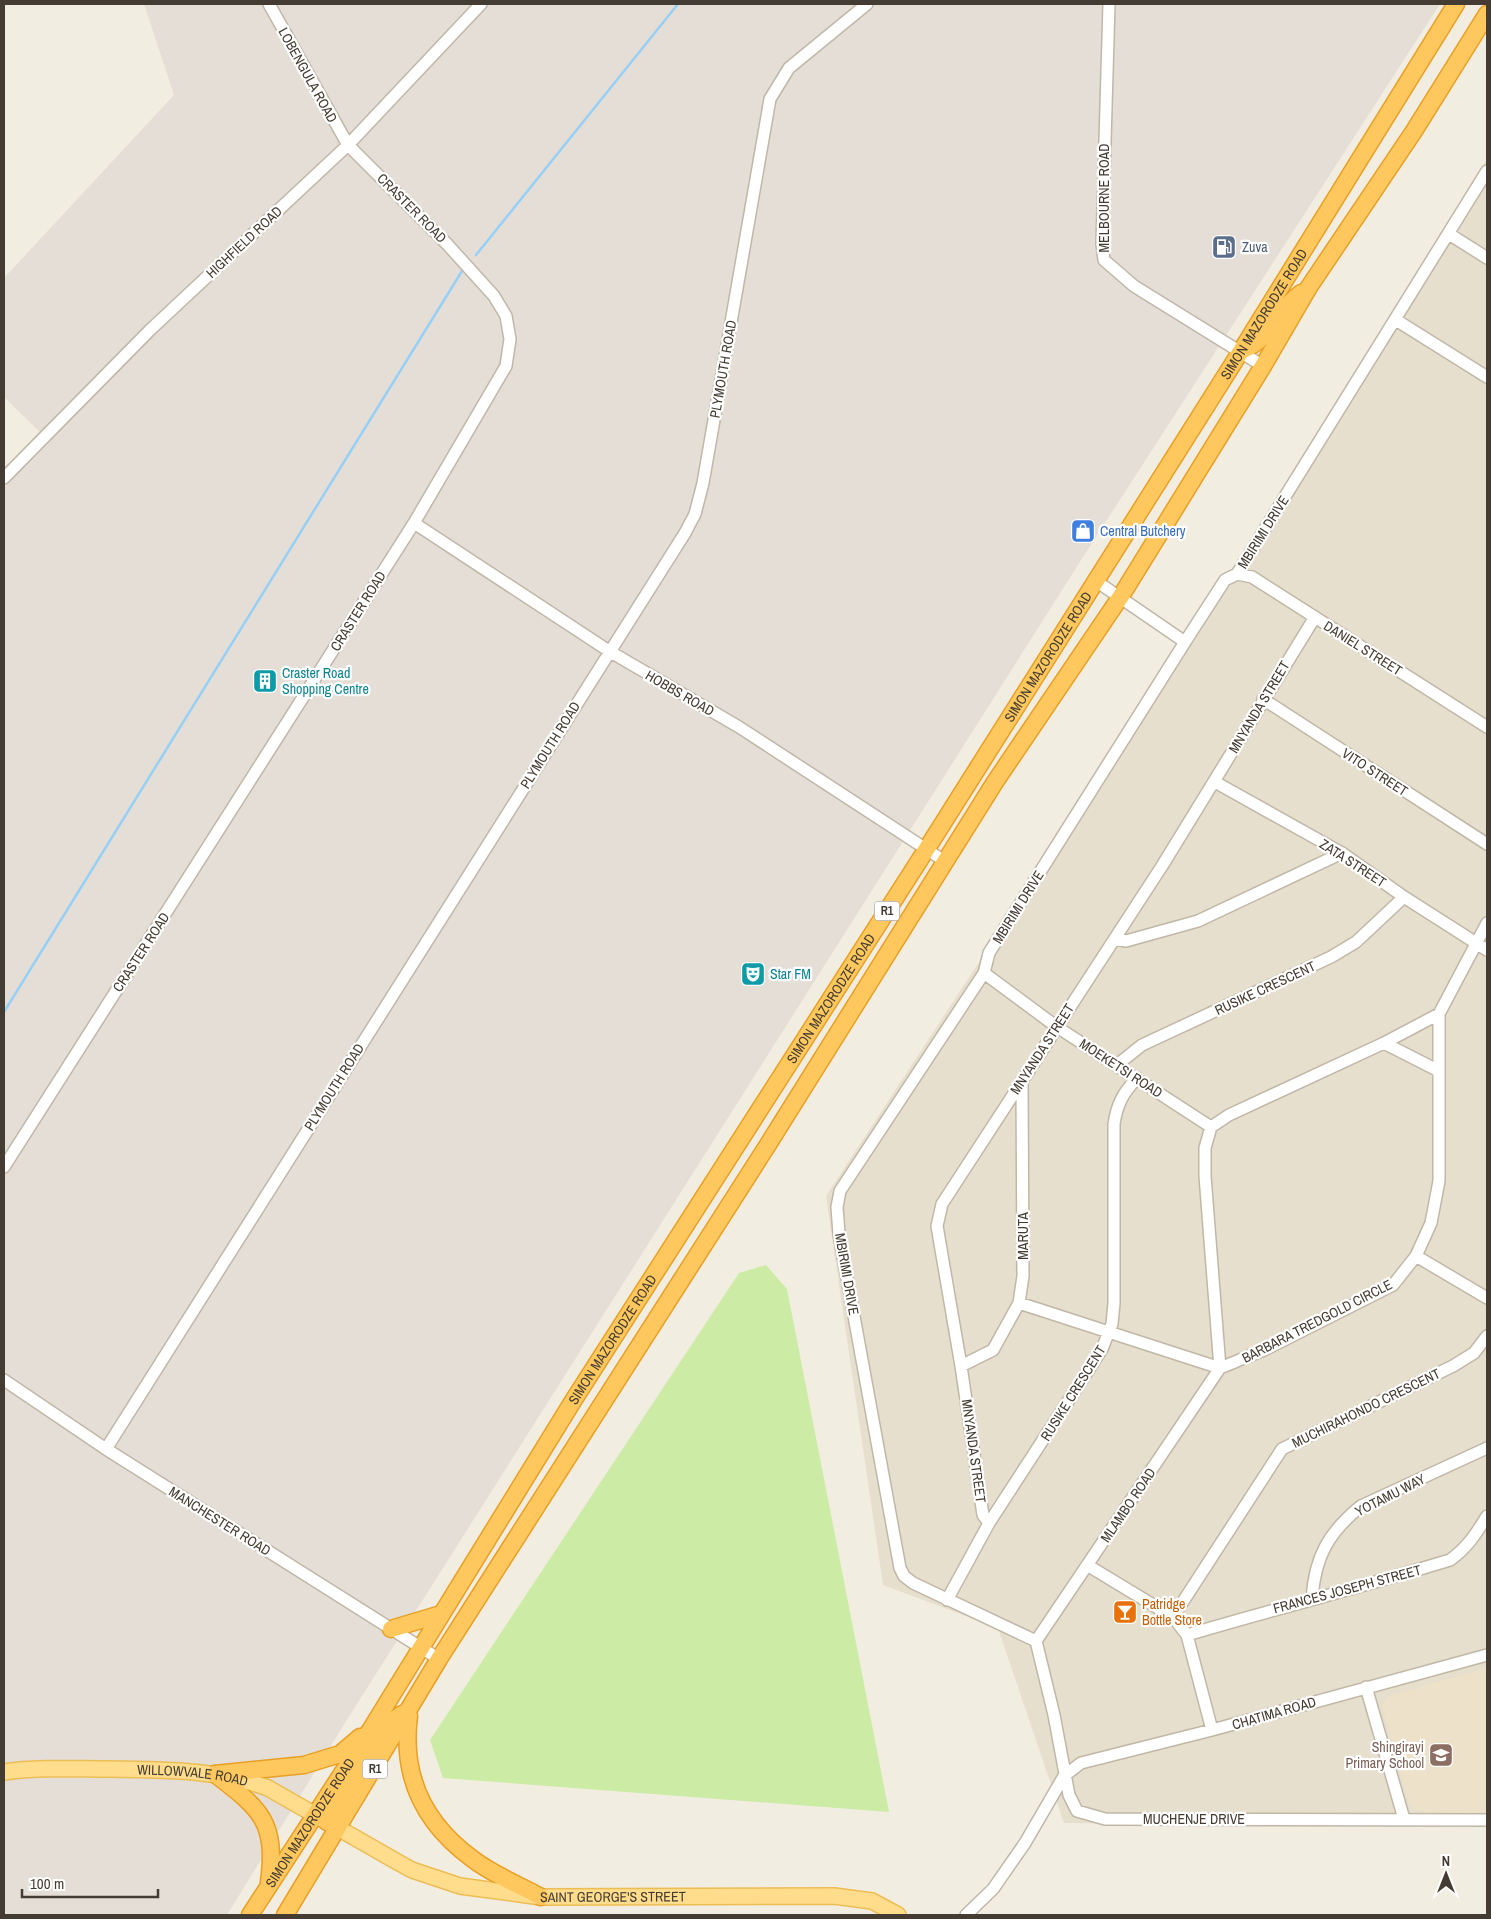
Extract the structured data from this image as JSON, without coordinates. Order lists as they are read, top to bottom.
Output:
{
  "streets": {
    "highway": ["SIMON MAZORODZE ROAD", "R1"],
    "main road": ["WILLOWVALE ROAD", "SAINT GEORGE'S STREET"],
    "street": [
      "LOBENGULA ROAD",
      "MELBOURNE ROAD",
      "CRASTER ROAD",
      "HIGHFIELD ROAD",
      "PLYMOUTH ROAD",
      "MBIRIMI DRIVE",
      "DANIEL STREET",
      "HOBBS ROAD",
      "MNYANDA STREET",
      "VITO STREET",
      "ZATA STREET",
      "RUSIKE CRESCENT",
      "MOEKETSI ROAD",
      "MARUTA",
      "BARBARA TREDGOLD CIRCLE",
      "MUCHIRAHONDO CRESCENT",
      "YOTAMU WAY",
      "MLAMBO ROAD",
      "MANCHESTER ROAD",
      "FRANCES JOSEPH STREET",
      "CHATIMA ROAD",
      "MUCHENJE DRIVE"
    ]
  },
  "crossings": [
    ["LOBENGULA ROAD", "CRASTER ROAD"],
    ["LOBENGULA ROAD", "HIGHFIELD ROAD"],
    ["MELBOURNE ROAD", "SIMON MAZORODZE ROAD"],
    ["CRASTER ROAD", "HIGHFIELD ROAD"],
    ["CRASTER ROAD", "HOBBS ROAD"],
    ["SIMON MAZORODZE ROAD", "HOBBS ROAD"],
    ["SIMON MAZORODZE ROAD", "MANCHESTER ROAD"],
    ["SIMON MAZORODZE ROAD", "WILLOWVALE ROAD"],
    ["SIMON MAZORODZE ROAD", "SAINT GEORGE'S STREET"],
    ["PLYMOUTH ROAD", "HOBBS ROAD"],
    ["PLYMOUTH ROAD", "MANCHESTER ROAD"],
    ["MBIRIMI DRIVE", "DANIEL STREET"],
    ["MBIRIMI DRIVE", "RUSIKE CRESCENT"],
    ["MBIRIMI DRIVE", "MOEKETSI ROAD"],
    ["MBIRIMI DRIVE", "MLAMBO ROAD"],
    ["MBIRIMI DRIVE", "MUCHENJE DRIVE"],
    ["DANIEL STREET", "MNYANDA STREET"],
    ["MNYANDA STREET", "VITO STREET"],
    ["MNYANDA STREET", "ZATA STREET"],
    ["MNYANDA STREET", "RUSIKE CRESCENT"],
    ["MNYANDA STREET", "MOEKETSI ROAD"],
    ["MNYANDA STREET", "MARUTA"],
    ["ZATA STREET", "RUSIKE CRESCENT"],
    ["RUSIKE CRESCENT", "MOEKETSI ROAD"],
    ["MOEKETSI ROAD", "BARBARA TREDGOLD CIRCLE"],
    ["BARBARA TREDGOLD CIRCLE", "MLAMBO ROAD"],
    ["YOTAMU WAY", "FRANCES JOSEPH STREET"],
    ["MLAMBO ROAD", "MUCHENJE DRIVE"],
    ["CHATIMA ROAD", "MUCHENJE DRIVE"],
    ["WILLOWVALE ROAD", "SAINT GEORGE'S STREET"]
  ],
  "places": {
    "fuel station": ["Zuva"],
    "shop": ["Central Butchery"],
    "building": ["Craster Road Shopping Centre"],
    "theatre": ["Star FM"],
    "bar": ["Patridge Bottle Store"],
    "school or university": ["Shingirayi Primary School"]
  },
  "scale_bar": "100 m",
  "north": "top"
}
